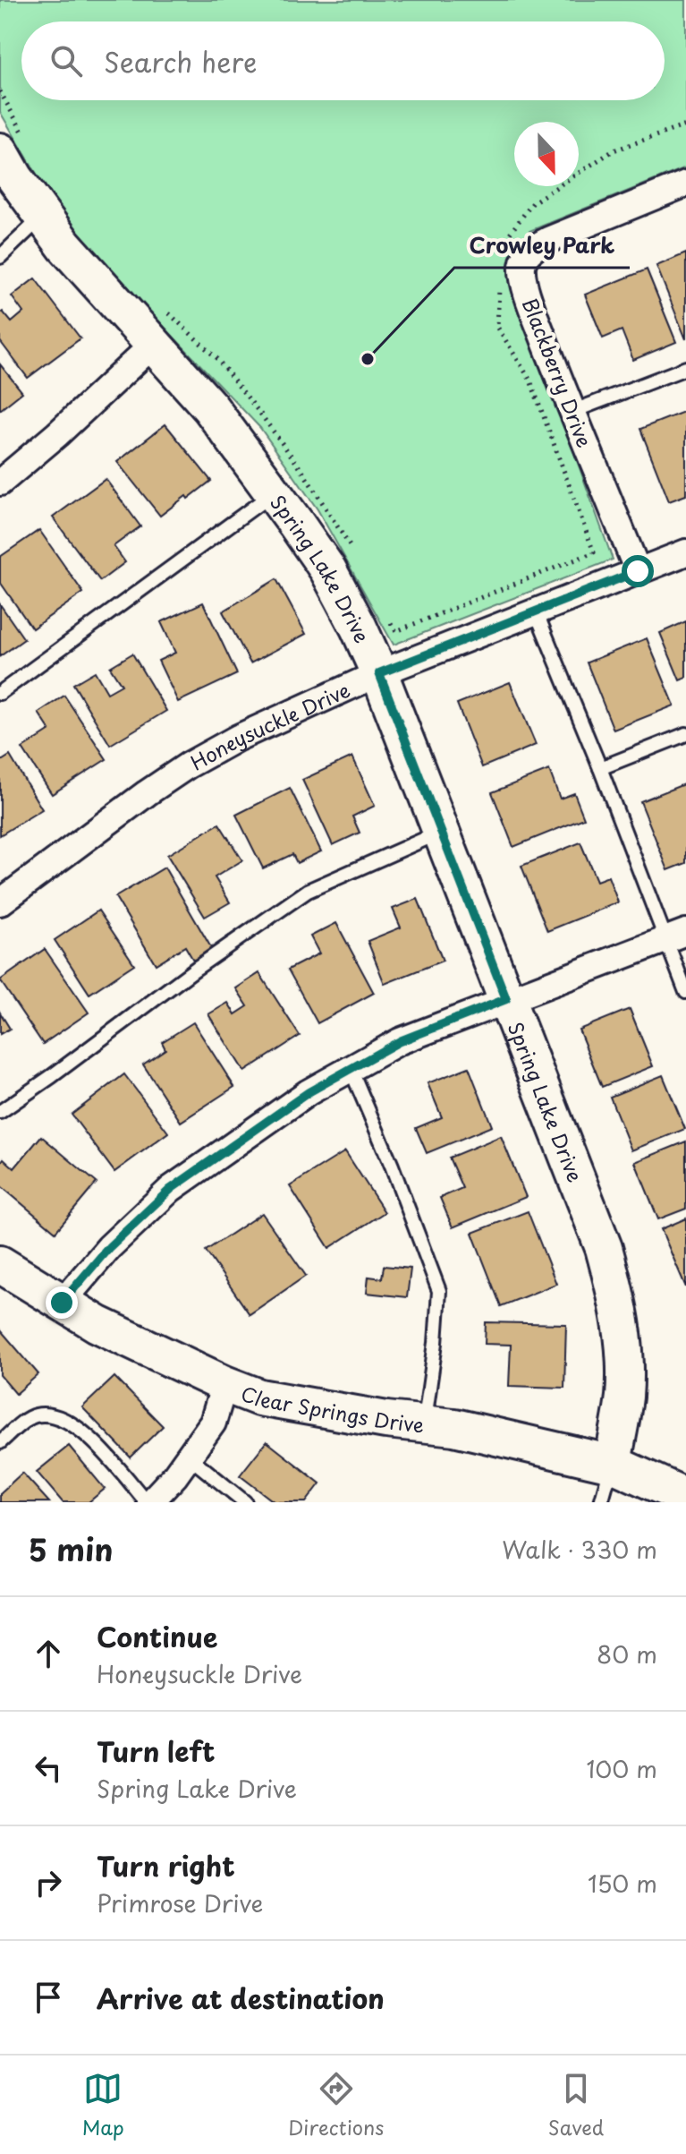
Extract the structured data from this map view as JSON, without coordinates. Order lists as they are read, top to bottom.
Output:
{
  "streets": {
    "street": [
      "Blackberry Drive",
      "Spring Lake Drive",
      "Honeysuckle Drive",
      "Clear Springs Drive"
    ]
  },
  "crossings": [
    ["Blackberry Drive", "Honeysuckle Drive"],
    ["Spring Lake Drive", "Honeysuckle Drive"],
    ["Spring Lake Drive", "Clear Springs Drive"]
  ],
  "places": ["Crowley Park"],
  "north": "bottom",
  "page": {
    "search": "Search here",
    "heading": ["5 min", "Walk · 330 m"],
    "list": [
      ["Continue", "Honeysuckle Drive", "80 m"],
      ["Turn left", "Spring Lake Drive", "100 m"],
      ["Turn right", "Primrose Drive", "150 m"],
      "Arrive at destination"
    ],
    "nav": ["Map", "Directions", "Saved"]
  }
}
